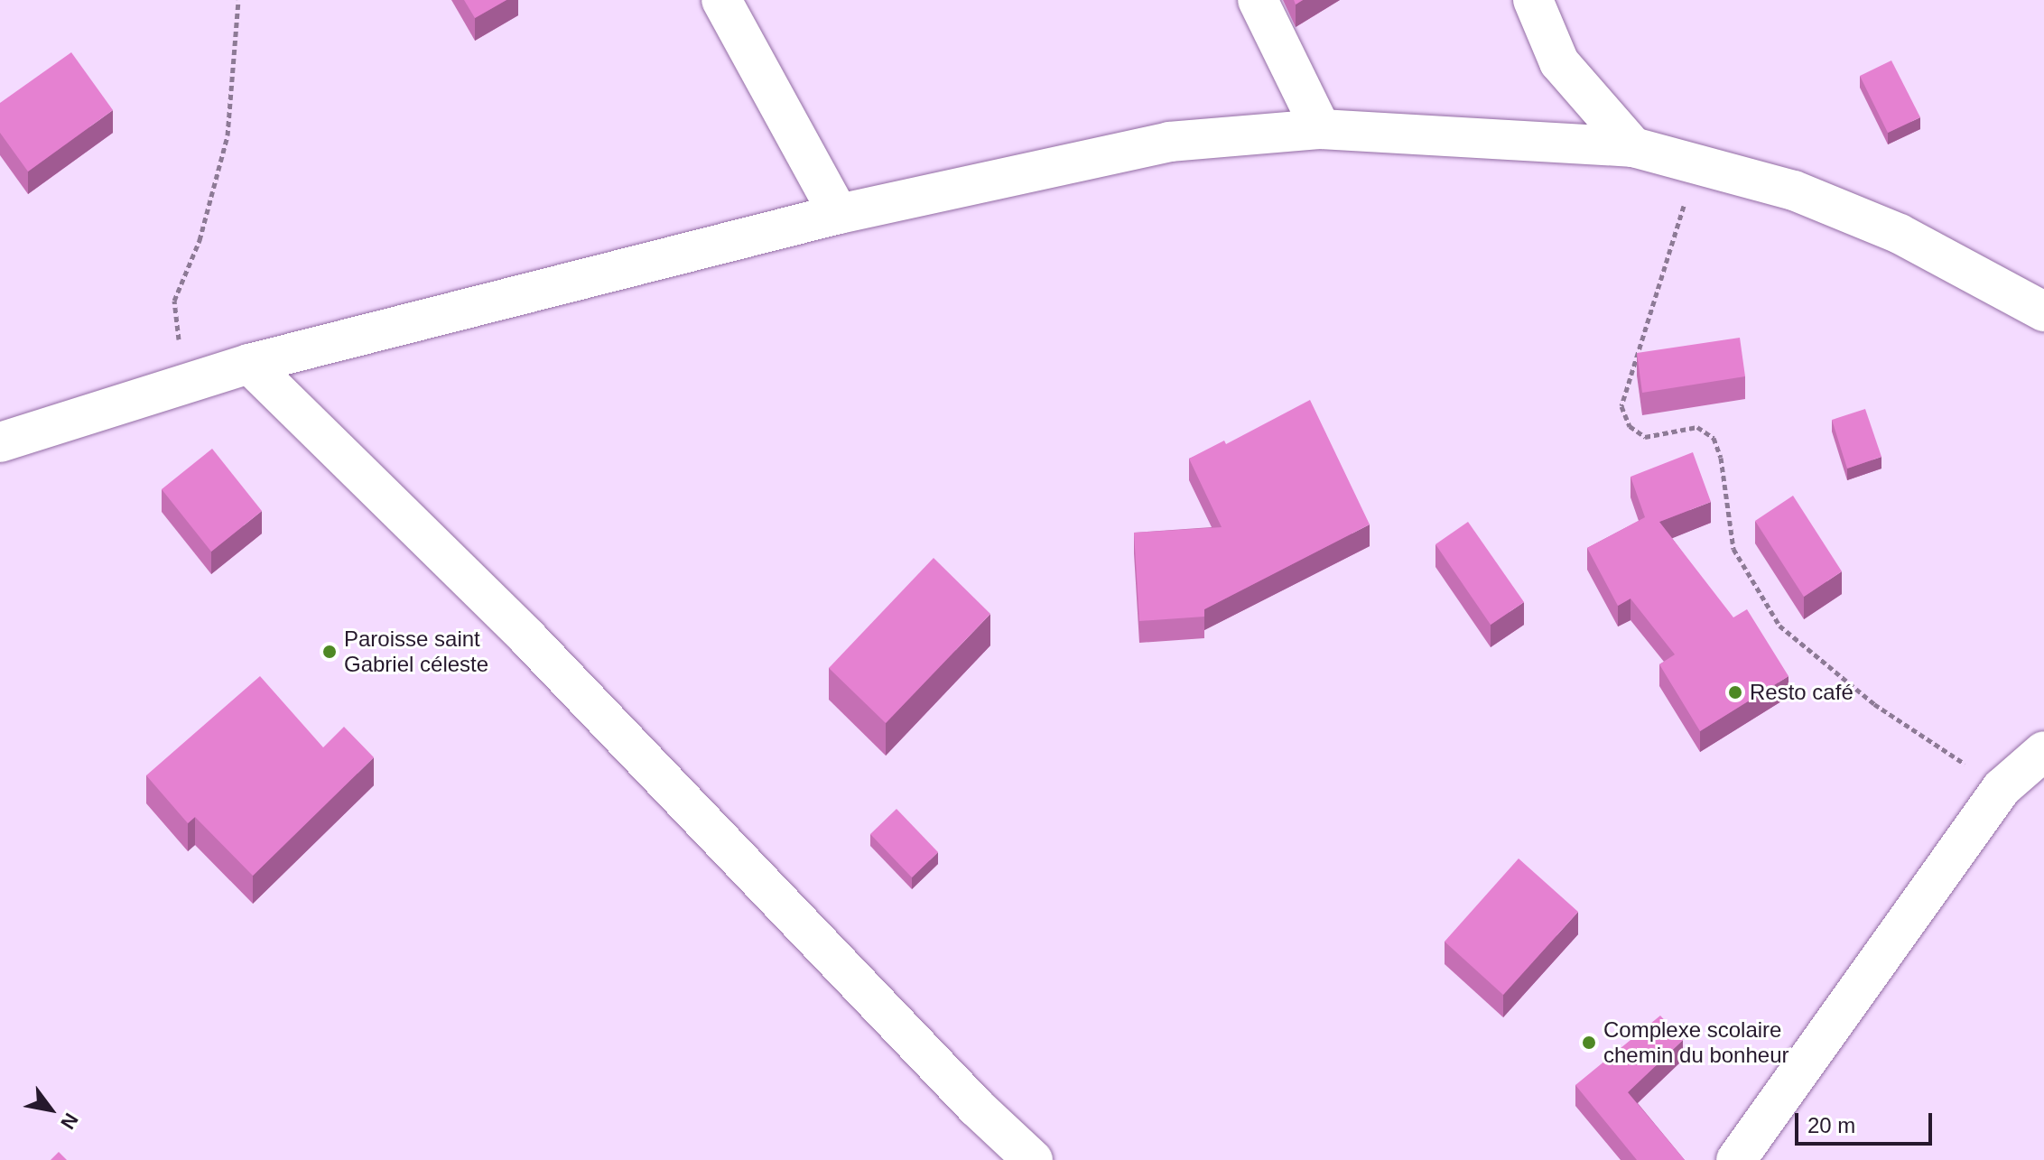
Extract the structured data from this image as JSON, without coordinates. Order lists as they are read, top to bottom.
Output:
{
  "places": ["Paroisse saint Gabriel céleste", "Resto café", "Complexe scolaire chemin du bonheur"],
  "scale_bar": "20 m",
  "north": "bottom right"
}
